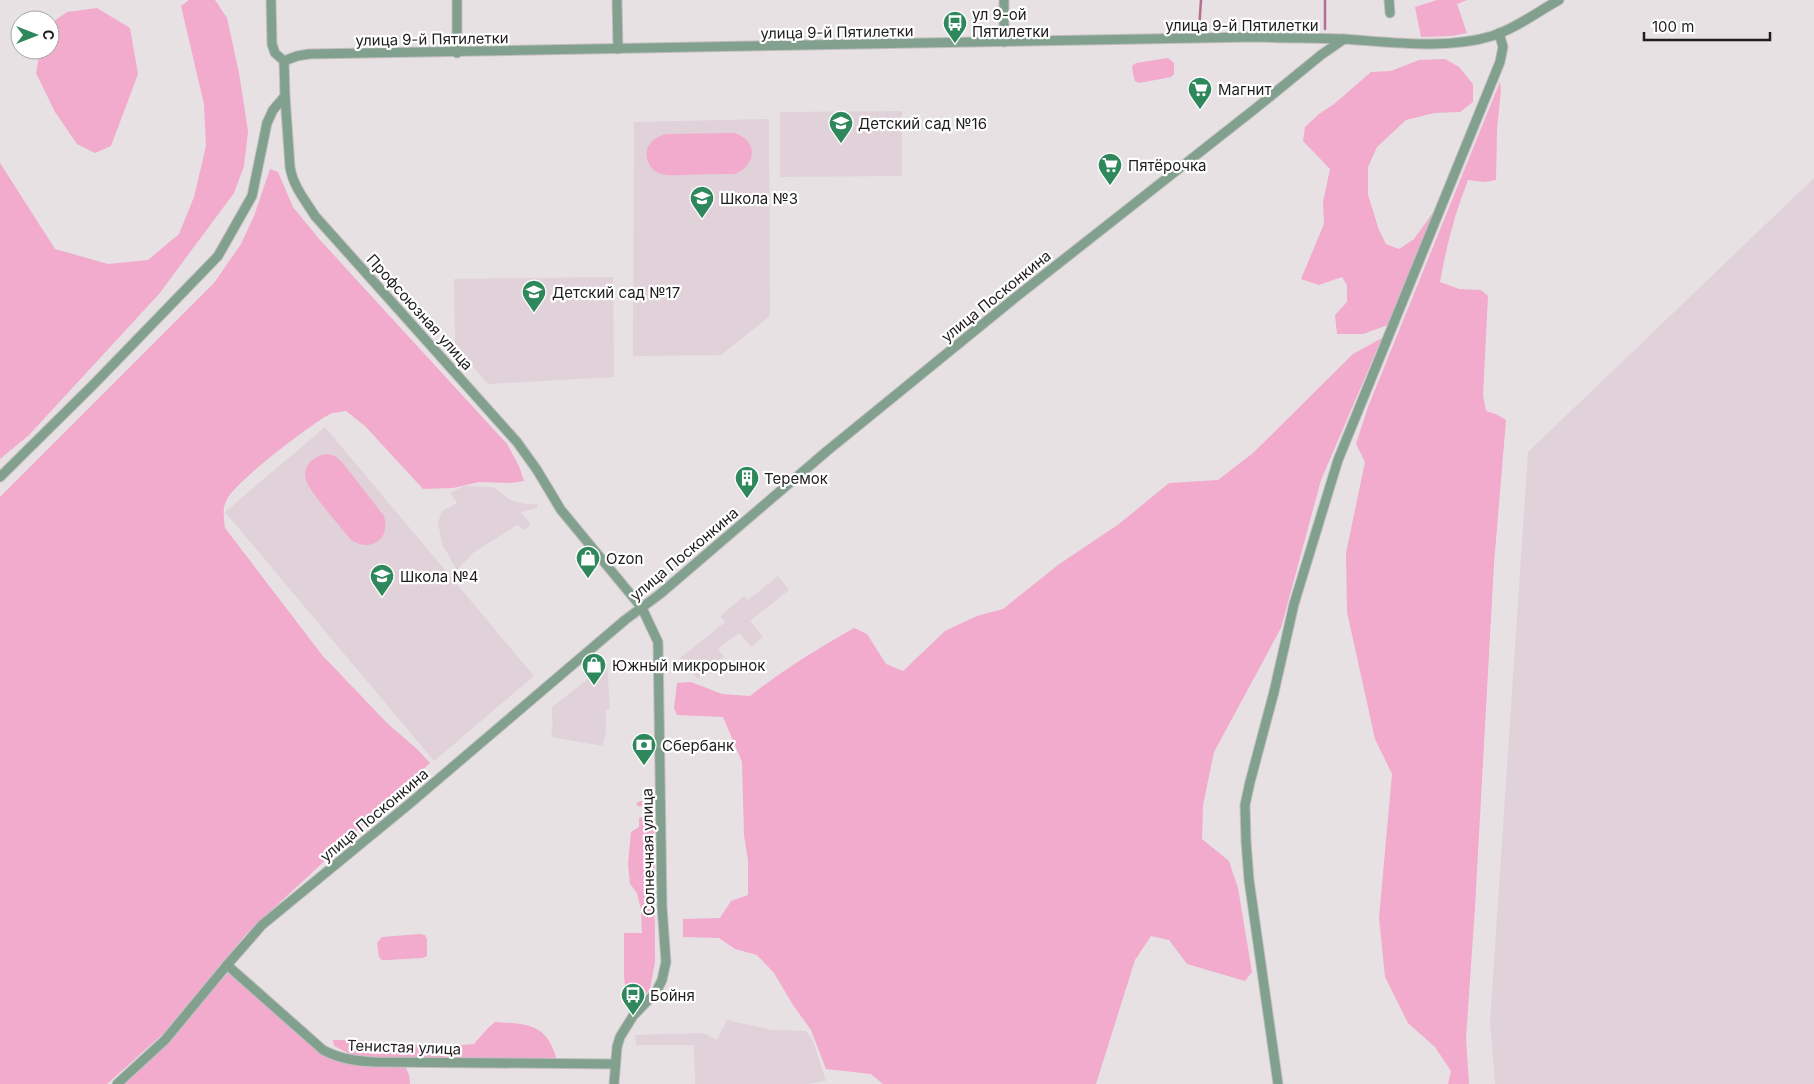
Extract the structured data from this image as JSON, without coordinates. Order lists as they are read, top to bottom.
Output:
{
  "streets": {
    "street": [
      "улица 9-й Пятилетки",
      "улица Посконкина",
      "Профсоюзная улица",
      "Солнечная улица",
      "Тенистая улица"
    ]
  },
  "crossings": [
    ["улица 9-й Пятилетки", "улица Посконкина"],
    ["улица 9-й Пятилетки", "Профсоюзная улица"],
    ["улица Посконкина", "Профсоюзная улица"],
    ["улица Посконкина", "Солнечная улица"],
    ["улица Посконкина", "Тенистая улица"],
    ["Профсоюзная улица", "Солнечная улица"],
    ["Солнечная улица", "Тенистая улица"]
  ],
  "places": {
    "bus stop": ["ул 9-ой Пятилетки", "Бойня"],
    "supermarket": ["Магнит", "Пятёрочка"],
    "school or university": [
      "Детский сад №16",
      "Школа №3",
      "Детский сад №17",
      "Школа №4"
    ],
    "building": ["Теремок"],
    "shop": ["Ozon", "Южный микрорынок"],
    "bank": ["Сбербанк"]
  },
  "scale_bar": "100 m",
  "north": "right"
}
